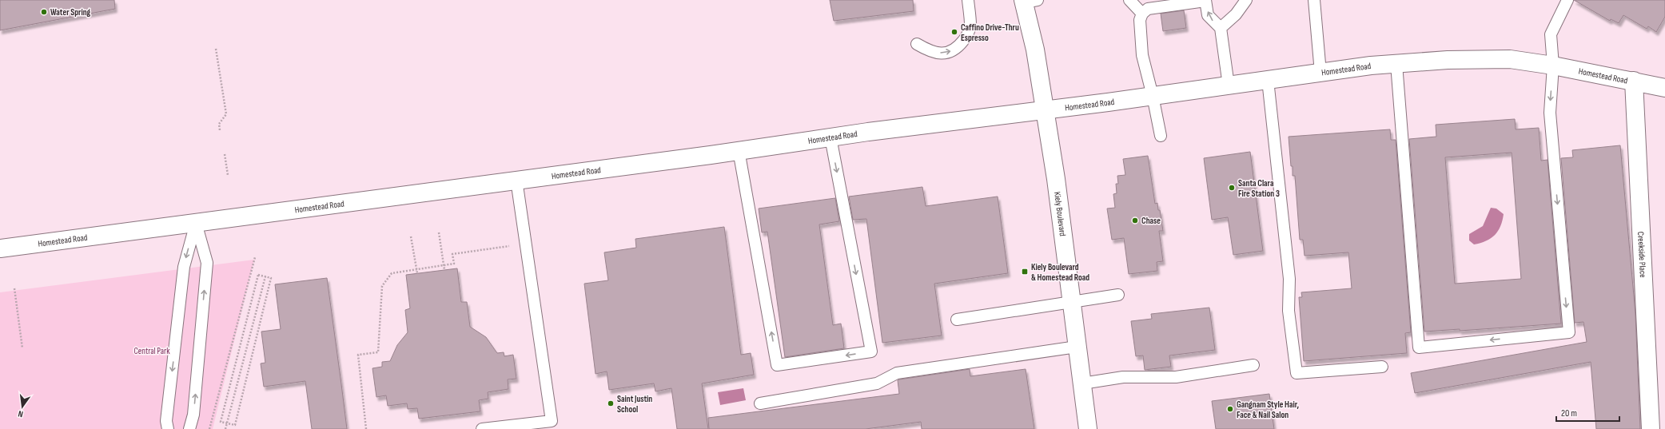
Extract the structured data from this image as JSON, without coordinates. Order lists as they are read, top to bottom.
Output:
{
  "streets": {
    "main road": ["Homestead Road", "Kiely Boulevard", "Creekside Place"]
  },
  "crossings": [
    ["Homestead Road", "Kiely Boulevard"],
    ["Homestead Road", "Creekside Place"]
  ],
  "parks": ["Central Park"],
  "places": {
    "other": [
      "Water Spring",
      "Caffino Drive-Thru Espresso",
      "Santa Clara Fire Station 3",
      "Chase",
      "Saint Justin School",
      "Gangnam Style Hair, Face & Nail Salon"
    ],
    "transit": ["Kiely Boulevard & Homestead Road"]
  },
  "scale_bar": "20 m",
  "north": "bottom"
}
